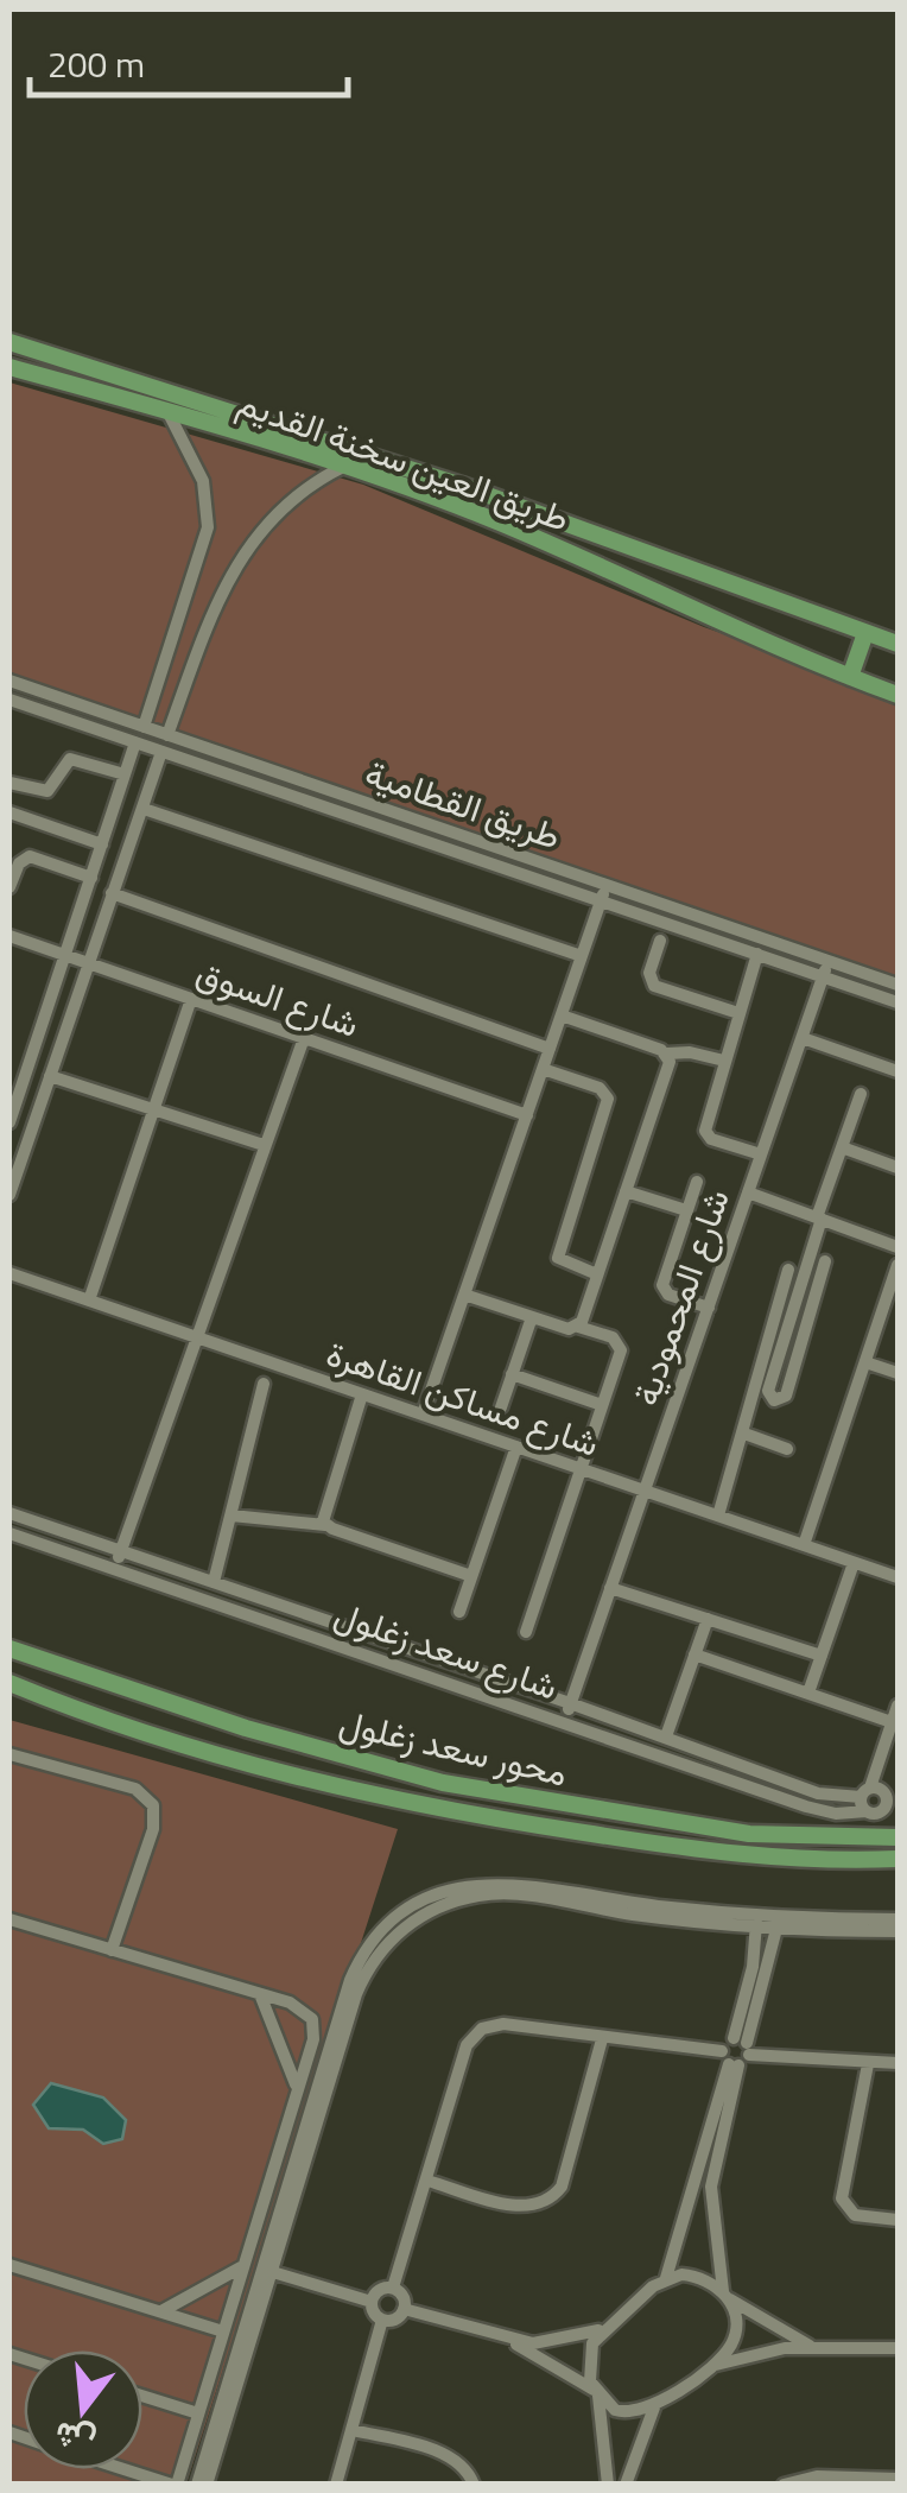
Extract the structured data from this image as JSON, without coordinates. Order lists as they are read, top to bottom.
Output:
{
  "streets": {
    "main road": ["طريق العين سخنة القديم", "محور سعد زغلول"],
    "street": [
      "طريق القطامية",
      "شارع السوق",
      "شارع المحمودية",
      "شارع مساكن القاهرة",
      "شارع سعد زغلول"
    ]
  },
  "crossings": [
    ["طريق القطامية", "شارع المحمودية"],
    ["شارع المحمودية", "شارع مساكن القاهرة"],
    ["شارع المحمودية", "شارع سعد زغلول"]
  ],
  "scale_bar": "200 m",
  "north": "bottom"
}
